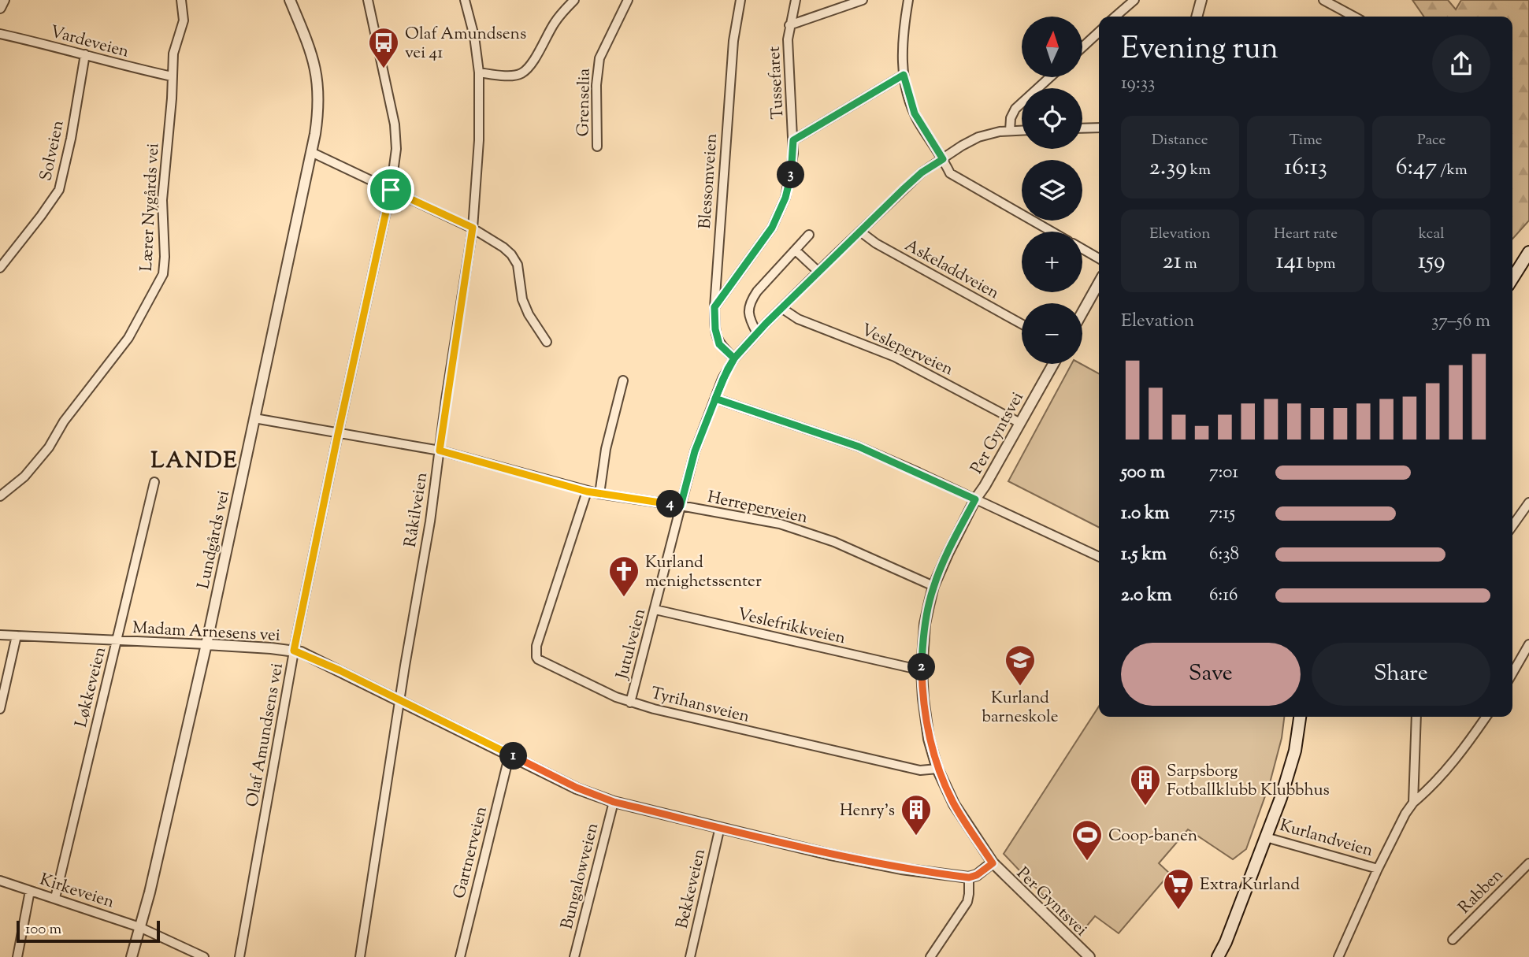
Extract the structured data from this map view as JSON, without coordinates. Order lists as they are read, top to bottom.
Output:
{
  "streets": {
    "main road": ["Kurlandveien"],
    "street": [
      "Vardeveien",
      "Tussefaret",
      "Grenselia",
      "Solveien",
      "Blessomveien",
      "Lærer Nygårds vei",
      "Askeladdveien",
      "Vesleperveien",
      "Per Gyntsvei",
      "Herreperveien",
      "Råkilveien",
      "Lundgårds vei",
      "Veslefrikkveien",
      "Madam Arnesens vei",
      "Jutulveien",
      "Løkkeveien",
      "Tyrihansveien",
      "Olaf Amundsens vei",
      "Gartnerveien",
      "Bungalowveien",
      "Bekkeveien",
      "Kirkeveien",
      "Rabben"
    ]
  },
  "crossings": [
    ["Vardeveien", "Solveien"],
    ["Vardeveien", "Lærer Nygårds vei"],
    ["Tussefaret", "Blessomveien"],
    ["Blessomveien", "Jutulveien"],
    ["Askeladdveien", "Jutulveien"],
    ["Vesleperveien", "Per Gyntsvei"],
    ["Vesleperveien", "Jutulveien"],
    ["Per Gyntsvei", "Herreperveien"],
    ["Per Gyntsvei", "Veslefrikkveien"],
    ["Per Gyntsvei", "Tyrihansveien"],
    ["Herreperveien", "Råkilveien"],
    ["Herreperveien", "Lundgårds vei"],
    ["Herreperveien", "Jutulveien"],
    ["Herreperveien", "Tyrihansveien"],
    ["Herreperveien", "Olaf Amundsens vei"],
    ["Råkilveien", "Madam Arnesens vei"],
    ["Lundgårds vei", "Madam Arnesens vei"],
    ["Lundgårds vei", "Kirkeveien"],
    ["Veslefrikkveien", "Jutulveien"],
    ["Madam Arnesens vei", "Løkkeveien"],
    ["Madam Arnesens vei", "Olaf Amundsens vei"],
    ["Madam Arnesens vei", "Gartnerveien"],
    ["Madam Arnesens vei", "Bungalowveien"],
    ["Madam Arnesens vei", "Bekkeveien"],
    ["Jutulveien", "Tyrihansveien"],
    ["Løkkeveien", "Kirkeveien"]
  ],
  "districts": ["LANDE"],
  "places": {
    "bus stop": ["Olaf Amundsens vei 41"],
    "church": ["Kurland menighetssenter"],
    "school or university": ["Kurland barneskole"],
    "building": ["Sarpsborg Fotballklubb Klubbhus", "Henry's"],
    "sports": ["Coop-banen"],
    "supermarket": ["Extra Kurland"]
  },
  "scale_bar": "100 m",
  "north": "top",
  "page": {
    "map_buttons": ["+", "−"],
    "heading": ["Evening run", "19:33"],
    "stats": [
      ["Distance", "2.39 km"],
      ["Time", "16:13"],
      ["Pace", "6:47 /km"],
      ["Elevation", "21 m"],
      ["Heart rate", "141 bpm"],
      ["kcal", "159"]
    ],
    "pins": [
      "3",
      "4",
      "2",
      "1"
    ],
    "chart": ["Elevation", "37–56 m"],
    "list": [
      {
        "name": "500 m",
        "note": "7:01"
      },
      {
        "name": "1.0 km",
        "note": "7:15"
      },
      {
        "name": "1.5 km",
        "note": "6:38"
      },
      {
        "name": "2.0 km",
        "note": "6:16"
      }
    ],
    "buttons": ["Save", "Share"],
    "scale": "100 m"
  }
}
